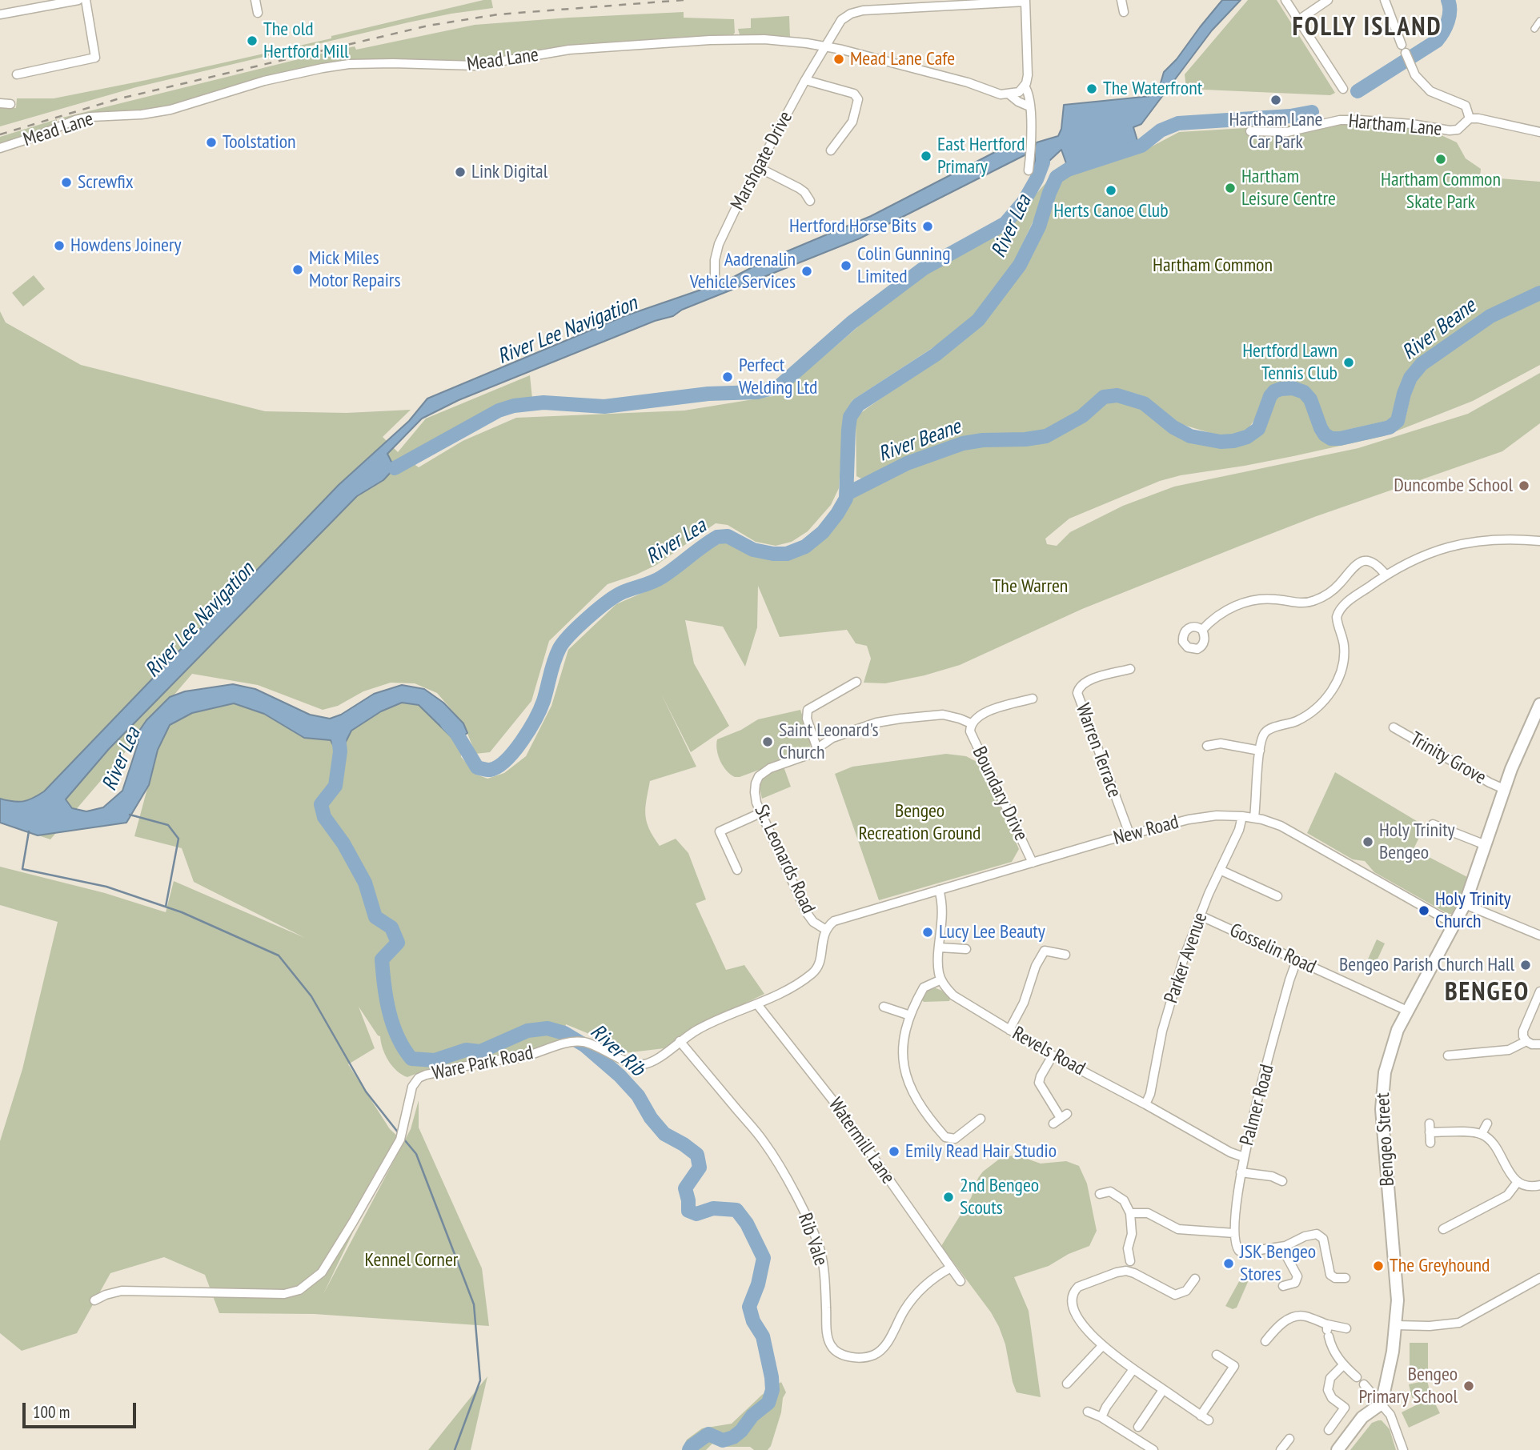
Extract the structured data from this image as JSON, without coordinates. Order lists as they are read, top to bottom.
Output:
{
  "streets": {
    "main road": ["Bengeo Street"],
    "street": [
      "Mead Lane",
      "Hartham Lane",
      "Marshgate Drive",
      "Warren Terrace",
      "Trinity Grove",
      "Boundary Drive",
      "New Road",
      "St. Leonards Road",
      "Gosselin Road",
      "Parker Avenue",
      "Revels Road",
      "Ware Park Road",
      "Palmer Road",
      "Watermill Lane",
      "Rib Vale"
    ]
  },
  "crossings": [
    ["Mead Lane", "Marshgate Drive"],
    ["Warren Terrace", "New Road"],
    ["Trinity Grove", "Bengeo Street"],
    ["Boundary Drive", "New Road"],
    ["Boundary Drive", "St. Leonards Road"],
    ["New Road", "St. Leonards Road"],
    ["New Road", "Parker Avenue"],
    ["New Road", "Ware Park Road"],
    ["New Road", "Bengeo Street"],
    ["St. Leonards Road", "Ware Park Road"],
    ["Gosselin Road", "Parker Avenue"],
    ["Gosselin Road", "Palmer Road"],
    ["Gosselin Road", "Bengeo Street"],
    ["Parker Avenue", "Revels Road"],
    ["Revels Road", "Palmer Road"],
    ["Ware Park Road", "Watermill Lane"],
    ["Ware Park Road", "Rib Vale"],
    ["Watermill Lane", "Rib Vale"]
  ],
  "districts": ["FOLLY ISLAND", "BENGEO"],
  "water": [
    "River Lea",
    "River Beane",
    "River Lee Navigation",
    "River Rib"
  ],
  "parks": [
    "Hartham Common",
    "The Warren",
    "Bengeo Recreation Ground",
    "Kennel Corner"
  ],
  "places": [
    "The old Hertford Mill",
    "Mead Lane Cafe",
    "The Waterfront",
    "Hartham Lane Car Park",
    "Toolstation",
    "East Hertford Primary",
    "Hartham Common Skate Park",
    "Link Digital",
    "Screwfix",
    "Hartham Leisure Centre",
    "Herts Canoe Club",
    "Hertford Horse Bits",
    "Howdens Joinery",
    "Colin Gunning Limited",
    "Mick Miles Motor Repairs",
    "Aadrenalin Vehicle Services",
    "Hertford Lawn Tennis Club",
    "Perfect Welding Ltd",
    "Duncombe School",
    "Saint Leonard's Church",
    "Holy Trinity Bengeo",
    "Holy Trinity Church",
    "Lucy Lee Beauty",
    "Bengeo Parish Church Hall",
    "Emily Read Hair Studio",
    "2nd Bengeo Scouts",
    "JSK Bengeo Stores",
    "The Greyhound",
    "Bengeo Primary School"
  ],
  "scale_bar": "100 m"
}
